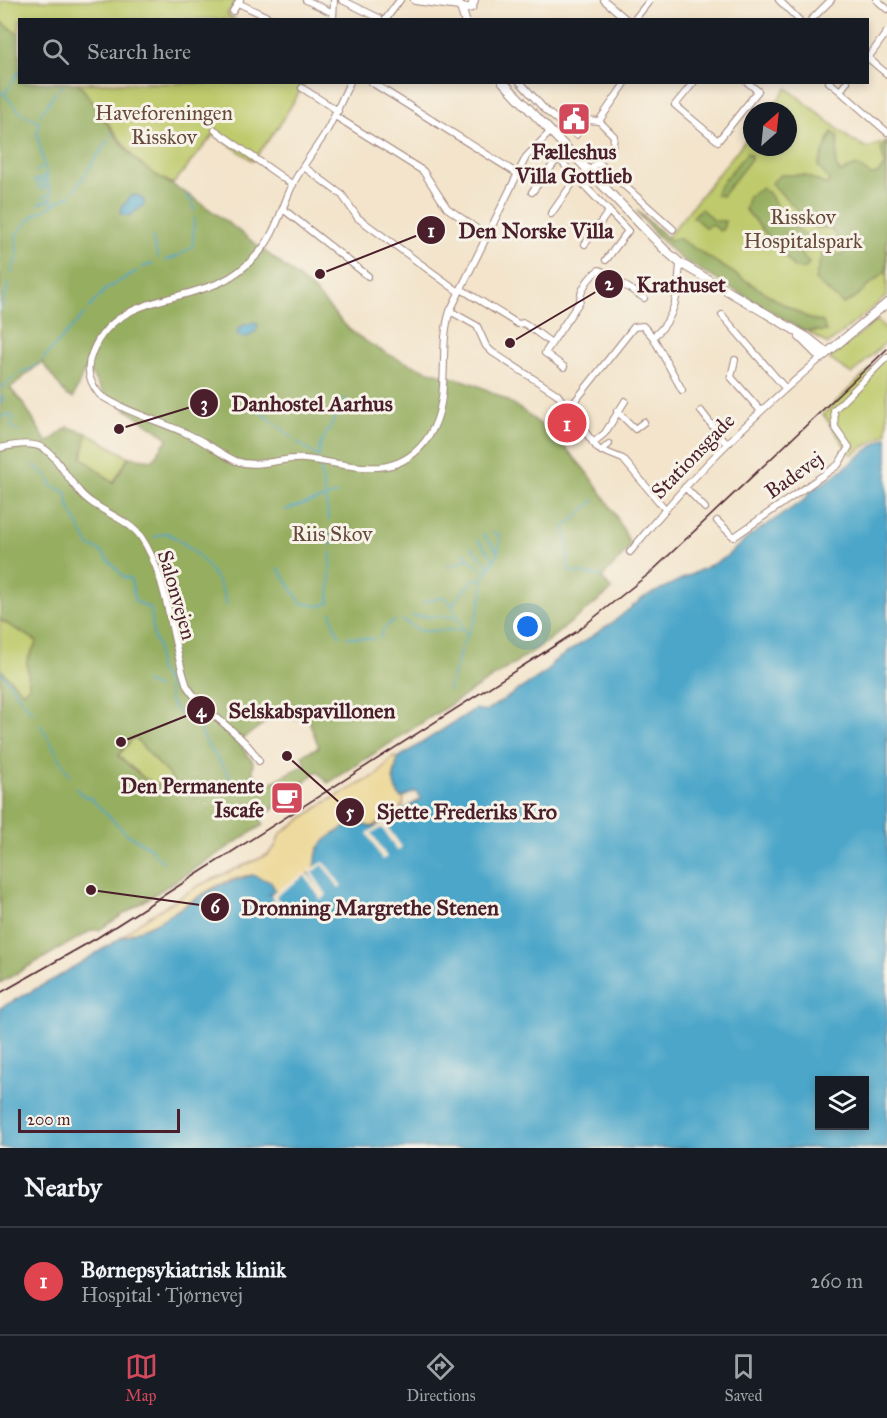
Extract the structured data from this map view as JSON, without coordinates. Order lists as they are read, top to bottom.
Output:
{
  "streets": {
    "street": ["Stationsgade", "Badevej", "Salonvejen"]
  },
  "parks": ["Haveforeningen Risskov", "Risskov Hospitalspark", "Riis Skov"],
  "places": {
    "public building": ["Fælleshus Villa Gottlieb"],
    "other": [
      "Den Norske Villa",
      "Krathuset",
      "Danhostel Aarhus",
      "Selskabspavillonen",
      "Sjette Frederiks Kro",
      "Dronning Margrethe Stenen"
    ],
    "cafe": ["Den Permanente Iscafe"]
  },
  "scale_bar": "200 m",
  "north": "top right",
  "page": {
    "search": "Search here",
    "pins": "1",
    "scale": "200 m",
    "heading": "Nearby",
    "list": [
      {
        "mark": "1",
        "name": "Børnepsykiatrisk klinik",
        "note": "Hospital · Tjørnevej",
        "value": "260 m"
      }
    ],
    "nav": ["Map", "Directions", "Saved"]
  }
}
